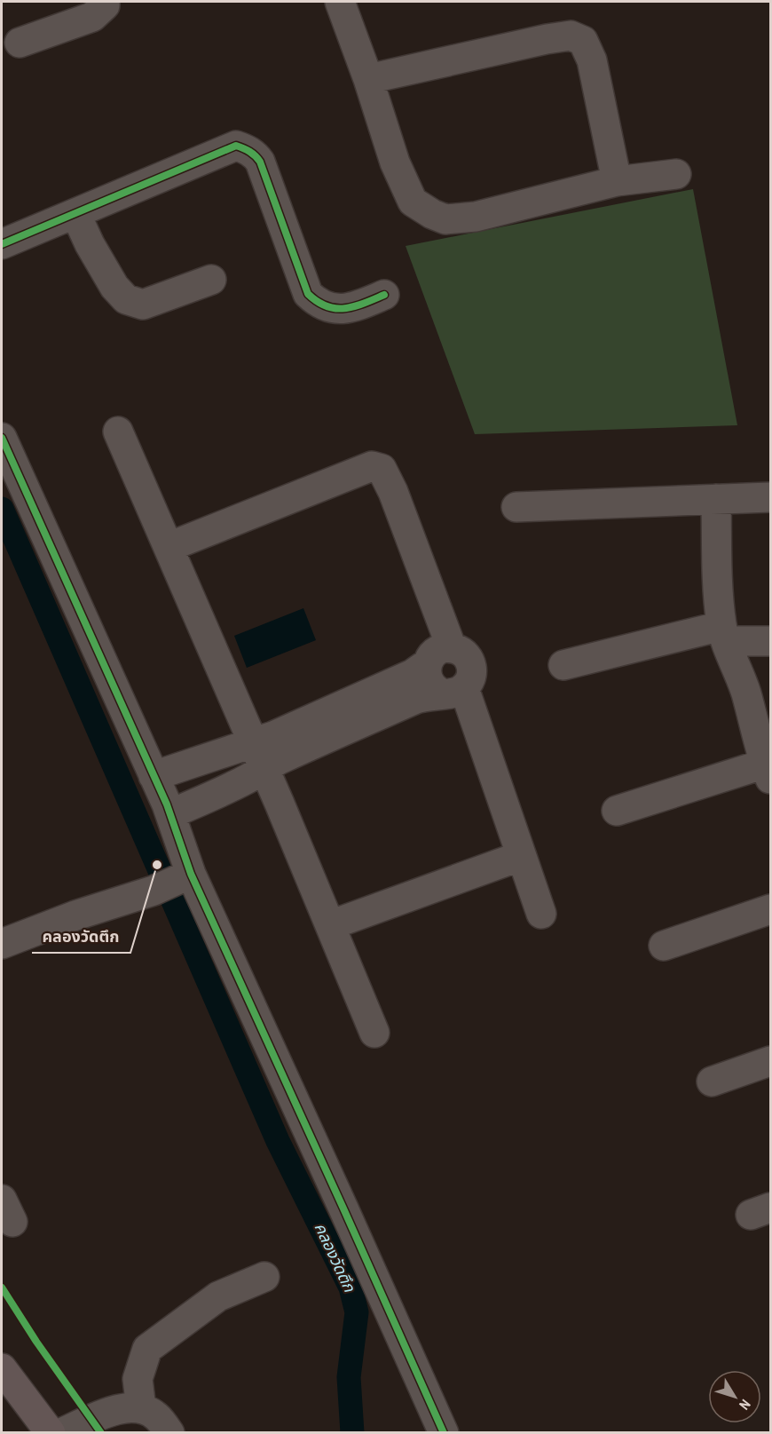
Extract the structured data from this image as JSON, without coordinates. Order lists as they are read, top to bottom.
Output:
{
  "water": ["คลองวัดตึก"],
  "places": ["คลองวัดตึก"],
  "north": "bottom right"
}
